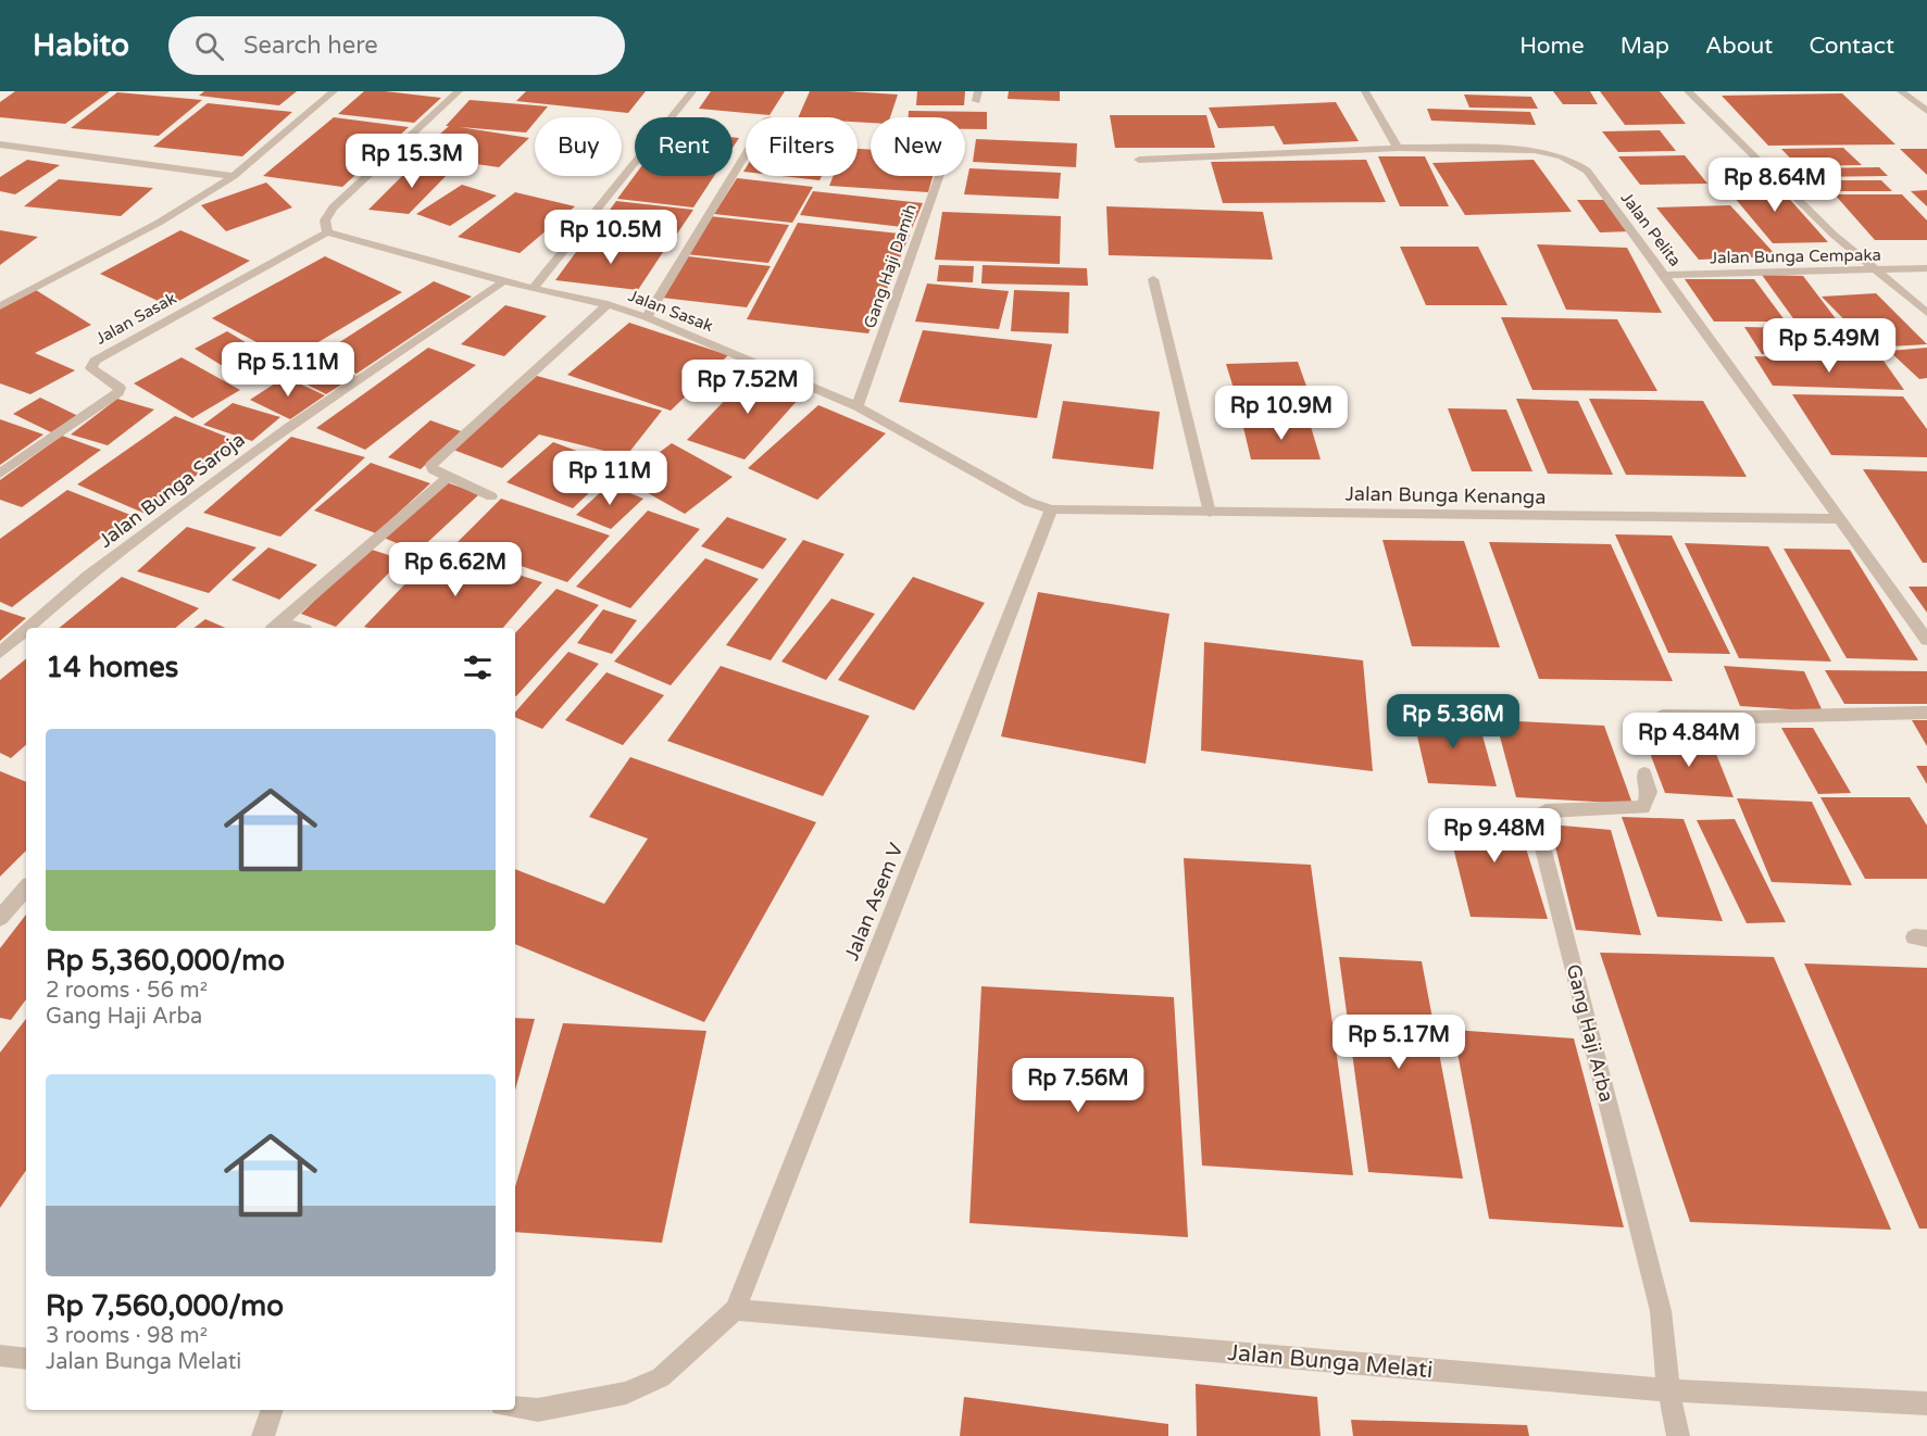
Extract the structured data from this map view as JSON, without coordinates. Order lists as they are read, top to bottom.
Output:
{
  "streets": {
    "street": [
      "Jalan Pelita",
      "Jalan Bunga Cempaka",
      "Gang Haji Damih",
      "Jalan Sasak",
      "Jalan Bunga Saroja",
      "Jalan Bunga Kenanga",
      "Jalan Asem V",
      "Gang Haji Arba",
      "Jalan Bunga Melati"
    ]
  },
  "crossings": [
    ["Jalan Pelita", "Jalan Bunga Cempaka"],
    ["Jalan Pelita", "Jalan Bunga Kenanga"],
    ["Gang Haji Damih", "Jalan Sasak"],
    ["Jalan Sasak", "Jalan Bunga Saroja"],
    ["Jalan Sasak", "Jalan Bunga Kenanga"],
    ["Jalan Sasak", "Jalan Asem V"],
    ["Jalan Bunga Kenanga", "Jalan Asem V"],
    ["Jalan Asem V", "Jalan Bunga Melati"],
    ["Gang Haji Arba", "Jalan Bunga Melati"]
  ],
  "page": {
    "header": "Habito",
    "search": "Search here",
    "nav": [
      "Home",
      "Map",
      "About",
      "Contact"
    ],
    "chip": [
      "Buy",
      "Rent",
      "Filters",
      "New"
    ],
    "price": [
      "Rp 15.3M",
      "Rp 8.64M",
      "Rp 10.5M",
      "Rp 5.49M",
      "Rp 5.11M",
      "Rp 7.52M",
      "Rp 10.9M",
      "Rp 11M",
      "Rp 6.62M",
      "Rp 5.36M",
      "Rp 4.84M",
      "Rp 9.48M",
      "Rp 5.17M",
      "Rp 7.56M"
    ],
    "heading": "14 homes",
    "list": [
      {
        "name": "Rp 5,360,000/mo",
        "note": "2 rooms · 56 m² · Gang Haji Arba"
      },
      {
        "name": "Rp 7,560,000/mo",
        "note": "3 rooms · 98 m² · Jalan Bunga Melati"
      }
    ]
  }
}
